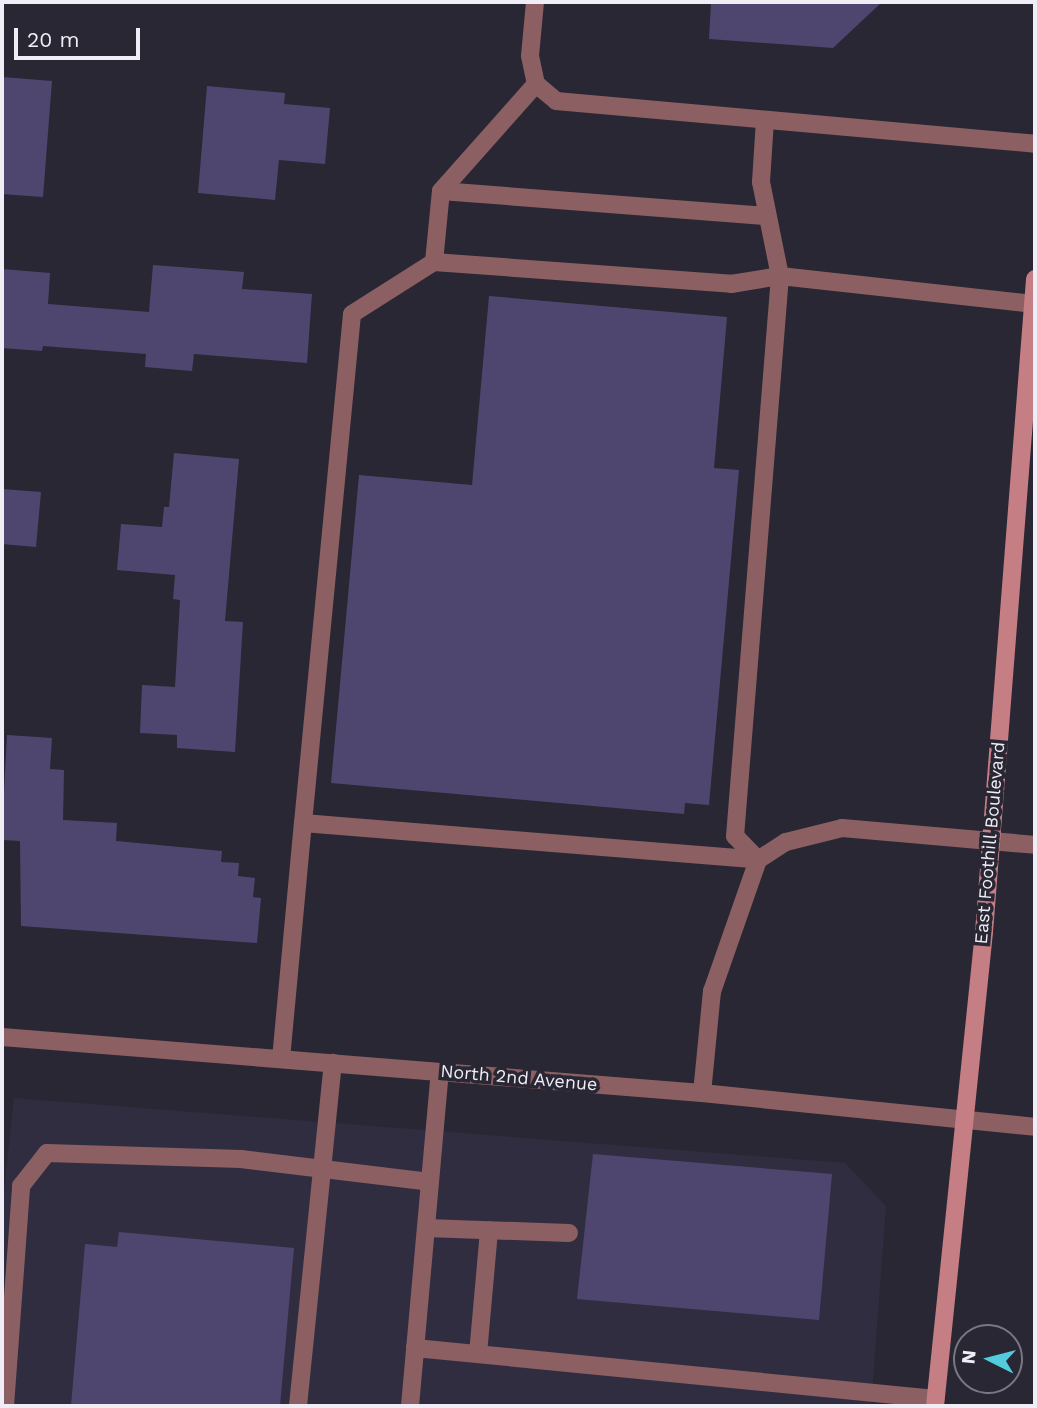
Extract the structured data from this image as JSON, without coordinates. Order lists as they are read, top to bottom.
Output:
{
  "streets": {
    "main road": ["East Foothill Boulevard"],
    "street": ["North 2nd Avenue"]
  },
  "crossings": [
    ["East Foothill Boulevard", "North 2nd Avenue"]
  ],
  "scale_bar": "20 m",
  "north": "left"
}
